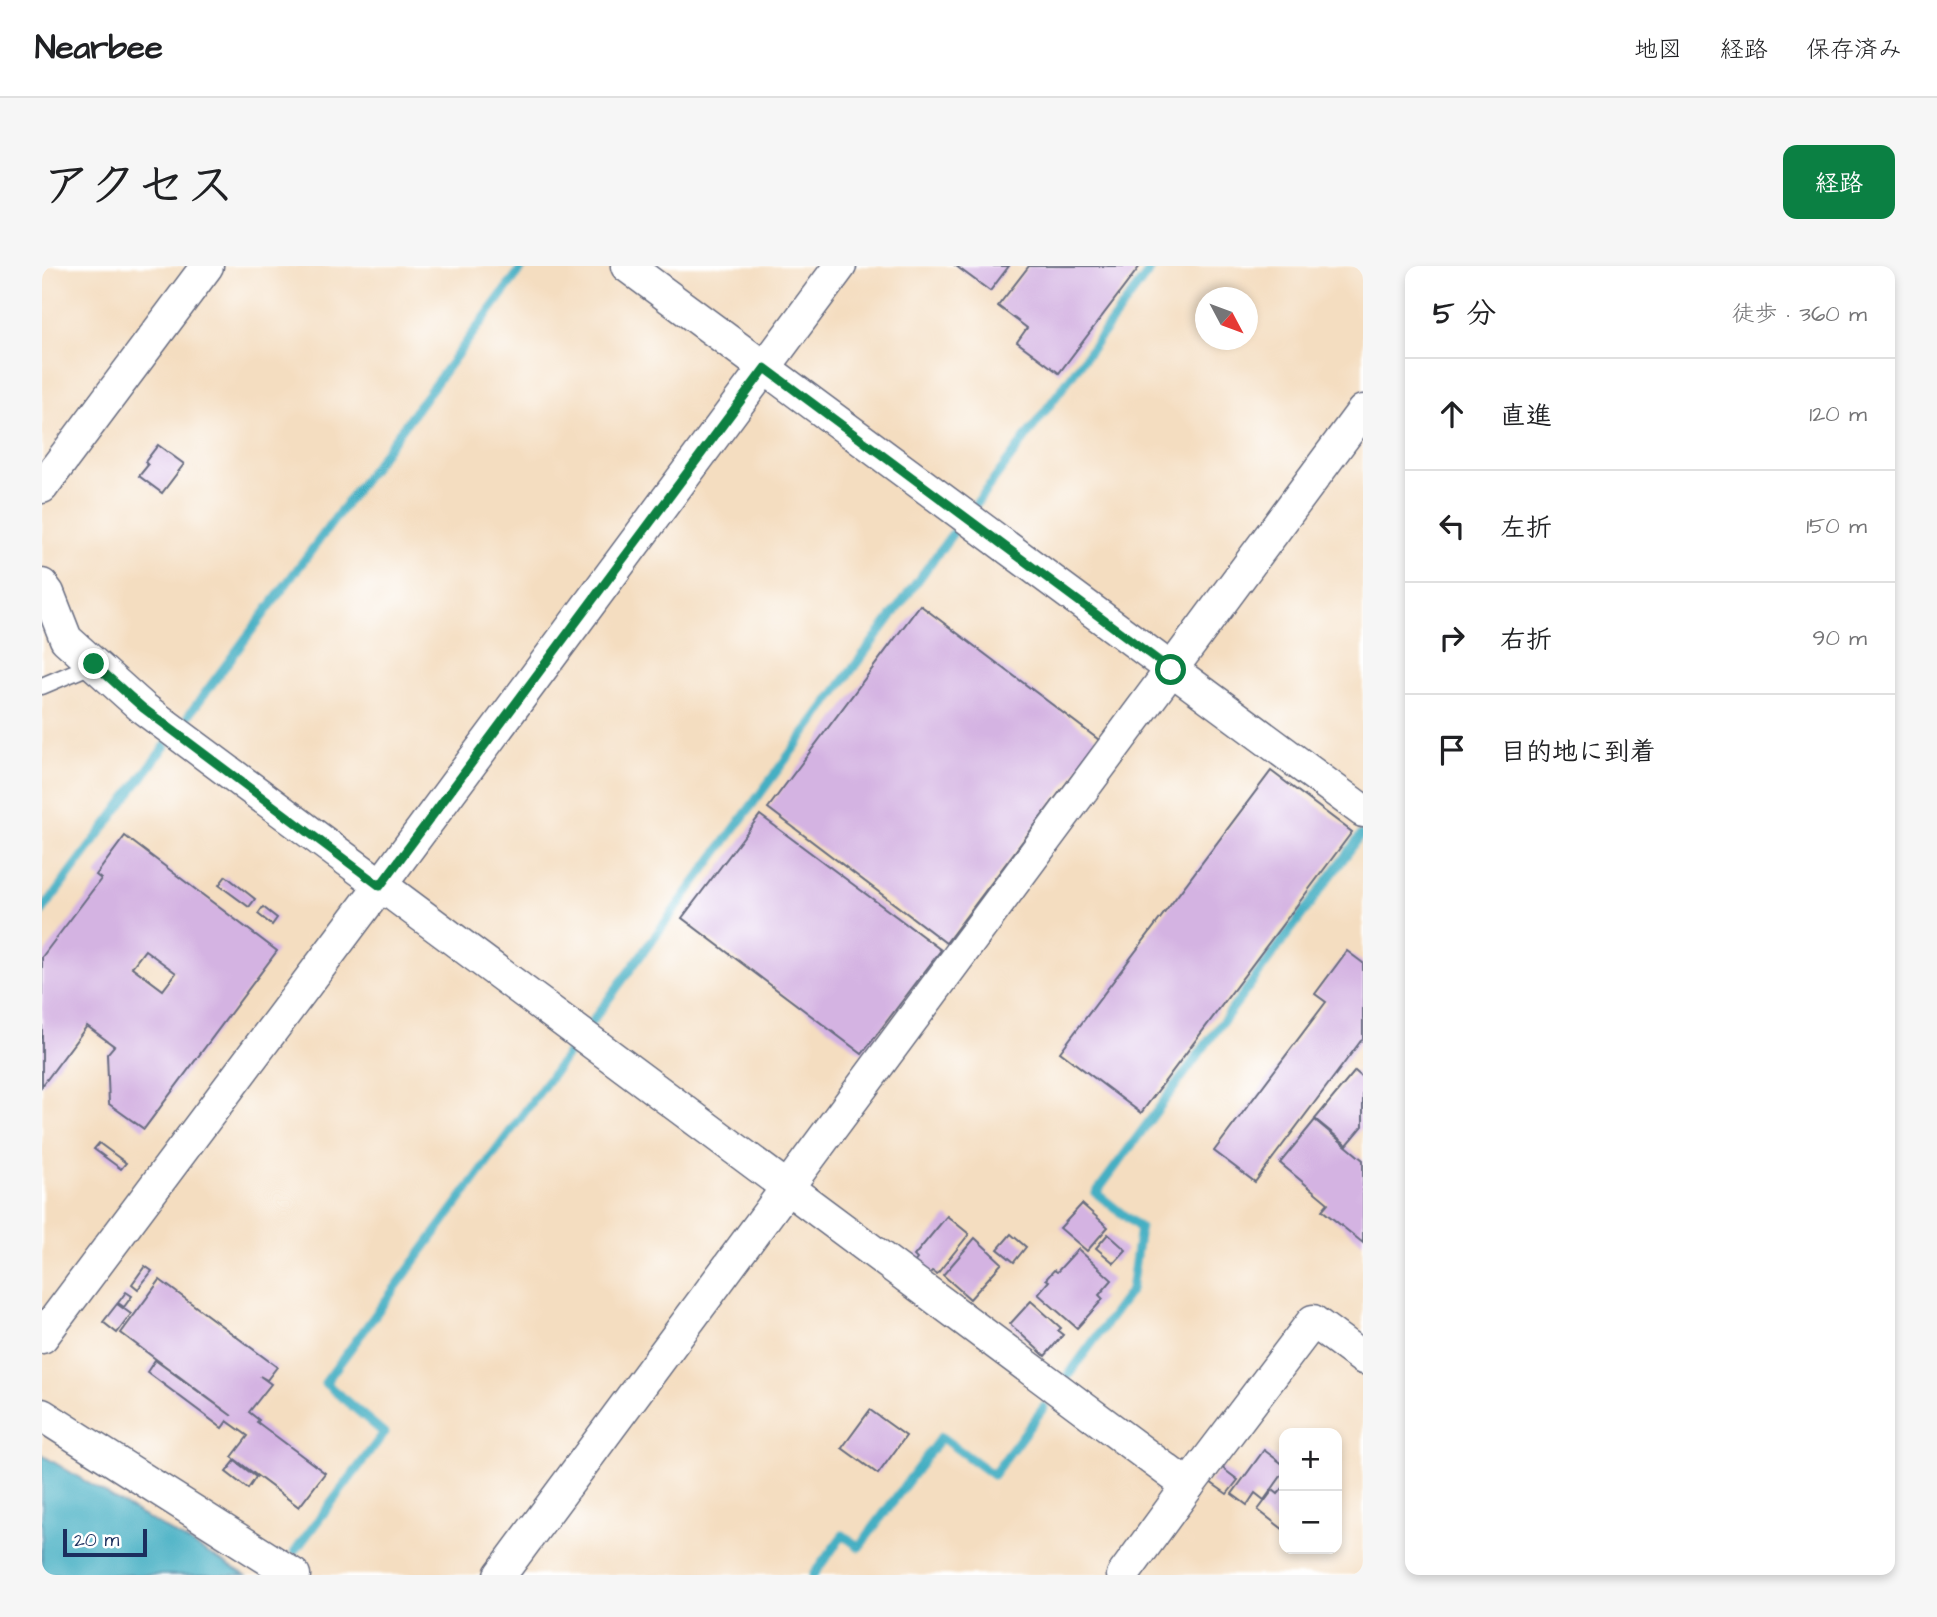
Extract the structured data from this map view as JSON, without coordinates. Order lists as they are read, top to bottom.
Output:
{
  "scale_bar": "20 m",
  "north": "bottom right",
  "page": {
    "header": "Nearbee",
    "nav": ["地図", "経路", "保存済み"],
    "title": "アクセス",
    "buttons": "経路",
    "heading": ["5 分", "徒歩 · 360 m"],
    "list": [
      ["直進", "120 m"],
      ["左折", "150 m"],
      ["右折", "90 m"],
      "目的地に到着"
    ],
    "map_buttons": ["+", "−"],
    "scale": "20 m"
  }
}
